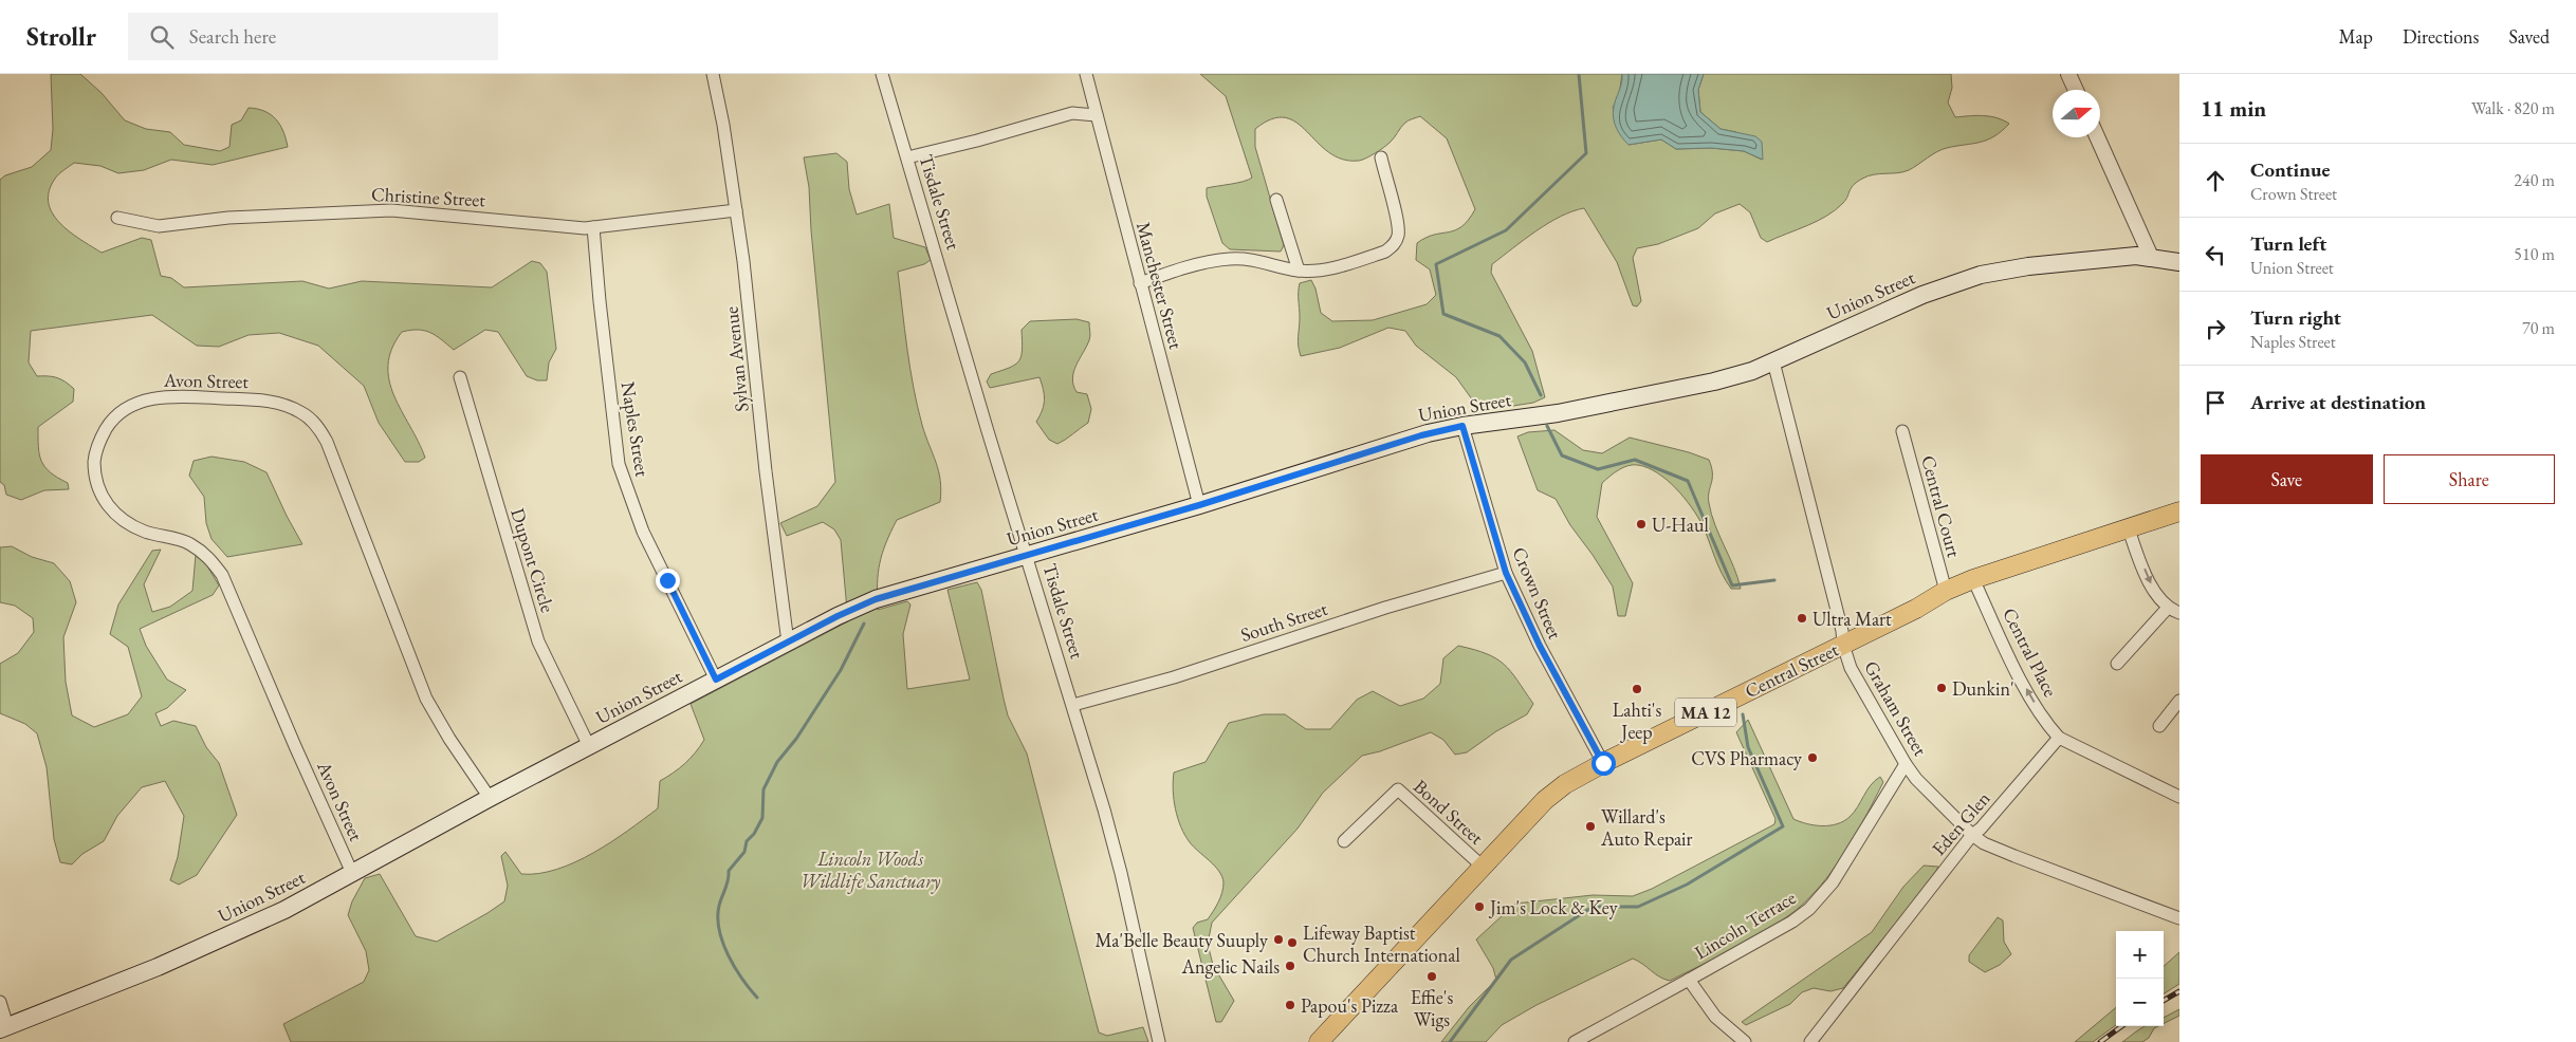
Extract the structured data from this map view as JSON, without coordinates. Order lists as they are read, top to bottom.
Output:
{
  "streets": {
    "main road": ["Union Street", "Central Street", "MA 12"],
    "street": [
      "Christine Street",
      "Tisdale Street",
      "Manchester Street",
      "Sylvan Avenue",
      "Avon Street",
      "Naples Street",
      "Central Court",
      "Dupont Circle",
      "Crown Street",
      "South Street",
      "Central Place",
      "Graham Street",
      "Bond Street",
      "Eden Glen",
      "Lincoln Terrace"
    ]
  },
  "crossings": [
    ["Christine Street", "Sylvan Avenue"],
    ["Christine Street", "Naples Street"],
    ["Tisdale Street", "Union Street"],
    ["Tisdale Street", "South Street"],
    ["Manchester Street", "Union Street"],
    ["Union Street", "Sylvan Avenue"],
    ["Union Street", "Avon Street"],
    ["Union Street", "Naples Street"],
    ["Union Street", "Dupont Circle"],
    ["Union Street", "Crown Street"],
    ["Union Street", "Graham Street"],
    ["Central Court", "Central Street"],
    ["Crown Street", "South Street"],
    ["Crown Street", "Central Street"],
    ["Central Place", "Central Street"],
    ["Central Place", "Eden Glen"],
    ["Central Street", "Graham Street"],
    ["Central Street", "Bond Street"],
    ["Graham Street", "Eden Glen"],
    ["Graham Street", "Lincoln Terrace"]
  ],
  "one_way": ["Central Place"],
  "parks": ["Lincoln Woods Wildlife Sanctuary"],
  "places": [
    "U-Haul",
    "Ultra Mart",
    "Dunkin'",
    "Lahti's Jeep",
    "CVS Pharmacy",
    "Willard's Auto Repair",
    "Jim's Lock & Key",
    "Ma'Belle Beauty Suuply",
    "Lifeway Baptist Church International",
    "Angelic Nails",
    "Effie's Wigs",
    "Papou's Pizza"
  ],
  "north": "right",
  "page": {
    "header": "Strollr",
    "search": "Search here",
    "nav": ["Map", "Directions", "Saved"],
    "heading": ["11 min", "Walk · 820 m"],
    "list": [
      ["Continue", "Crown Street", "240 m"],
      ["Turn left", "Union Street", "510 m"],
      ["Turn right", "Naples Street", "70 m"],
      "Arrive at destination"
    ],
    "buttons": ["Save", "Share"],
    "map_buttons": ["+", "−"]
  }
}
